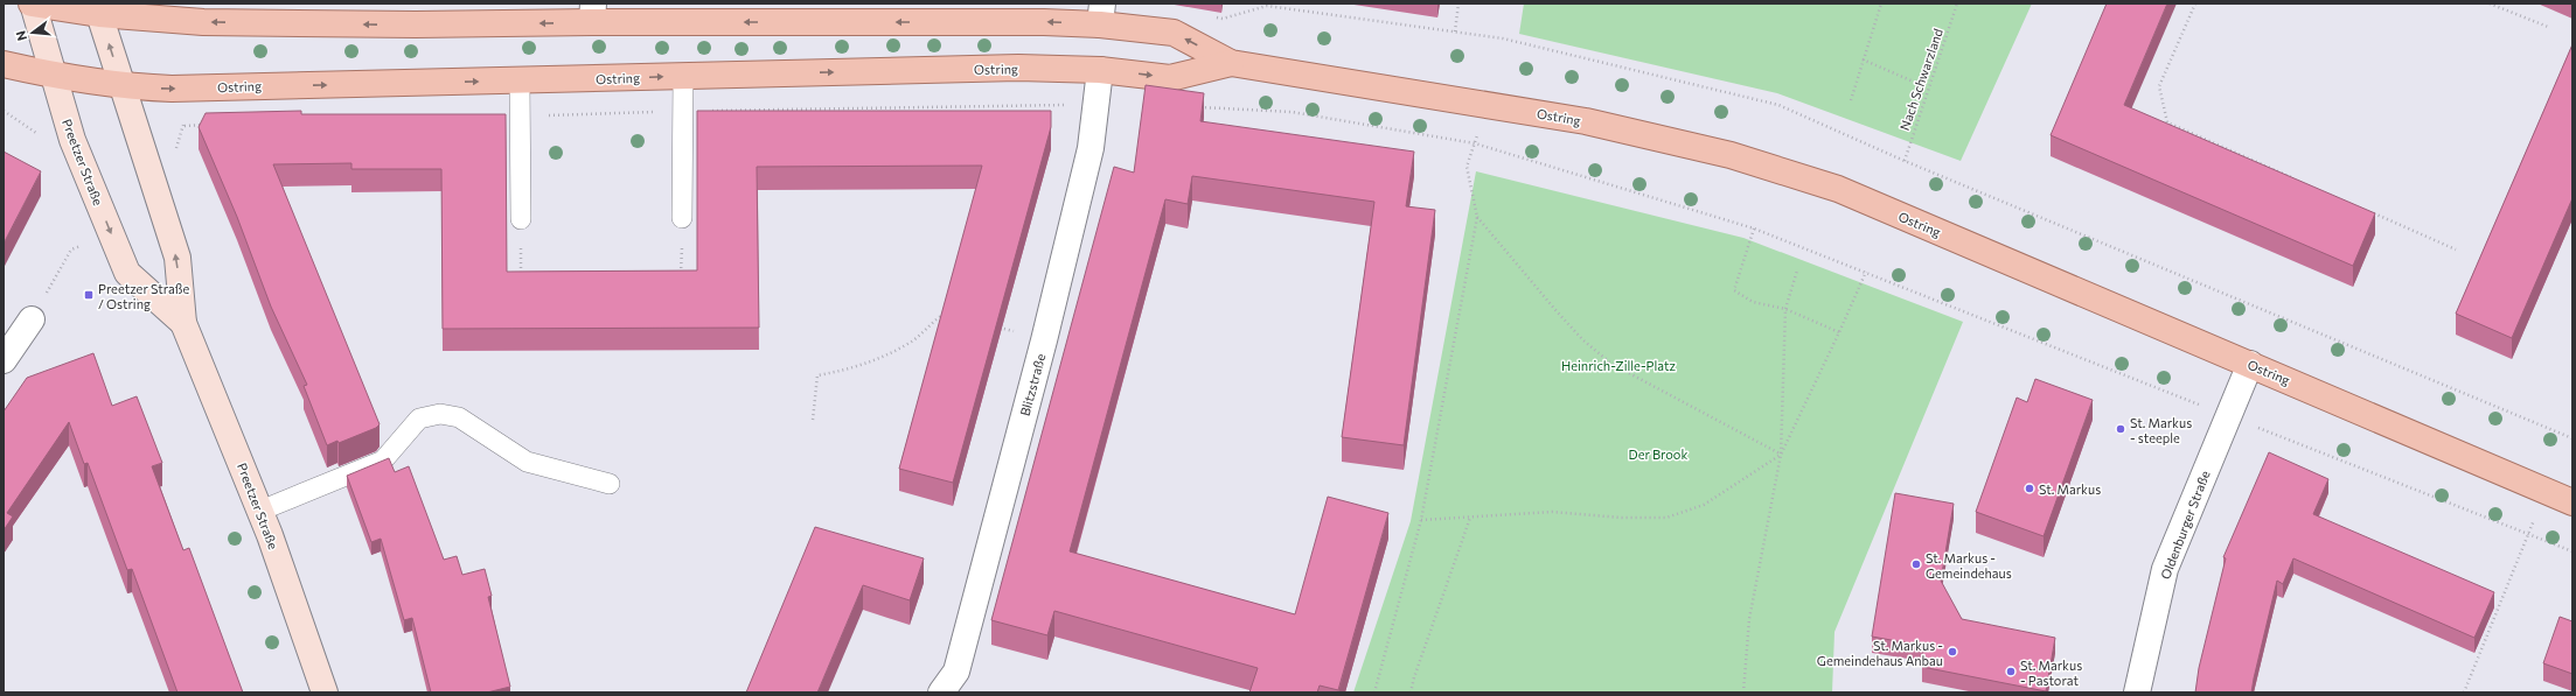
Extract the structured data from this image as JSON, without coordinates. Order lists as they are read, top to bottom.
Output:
{
  "streets": {
    "main road": ["Ostring", "Preetzer Straße"],
    "street": ["Blitzstraße", "Oldenburger Straße"],
    "path": ["Nach Schwarzland"]
  },
  "crossings": [
    ["Ostring", "Preetzer Straße"],
    ["Ostring", "Blitzstraße"],
    ["Ostring", "Oldenburger Straße"]
  ],
  "parks": ["Heinrich-Zille-Platz", "Der Brook"],
  "places": {
    "transit": ["Preetzer Straße / Ostring"],
    "other": [
      "St. Markus - steeple",
      "St. Markus",
      "St. Markus - Gemeindehaus",
      "St. Markus - Gemeindehaus Anbau",
      "St. Markus - Pastorat"
    ]
  },
  "north": "left"
}
